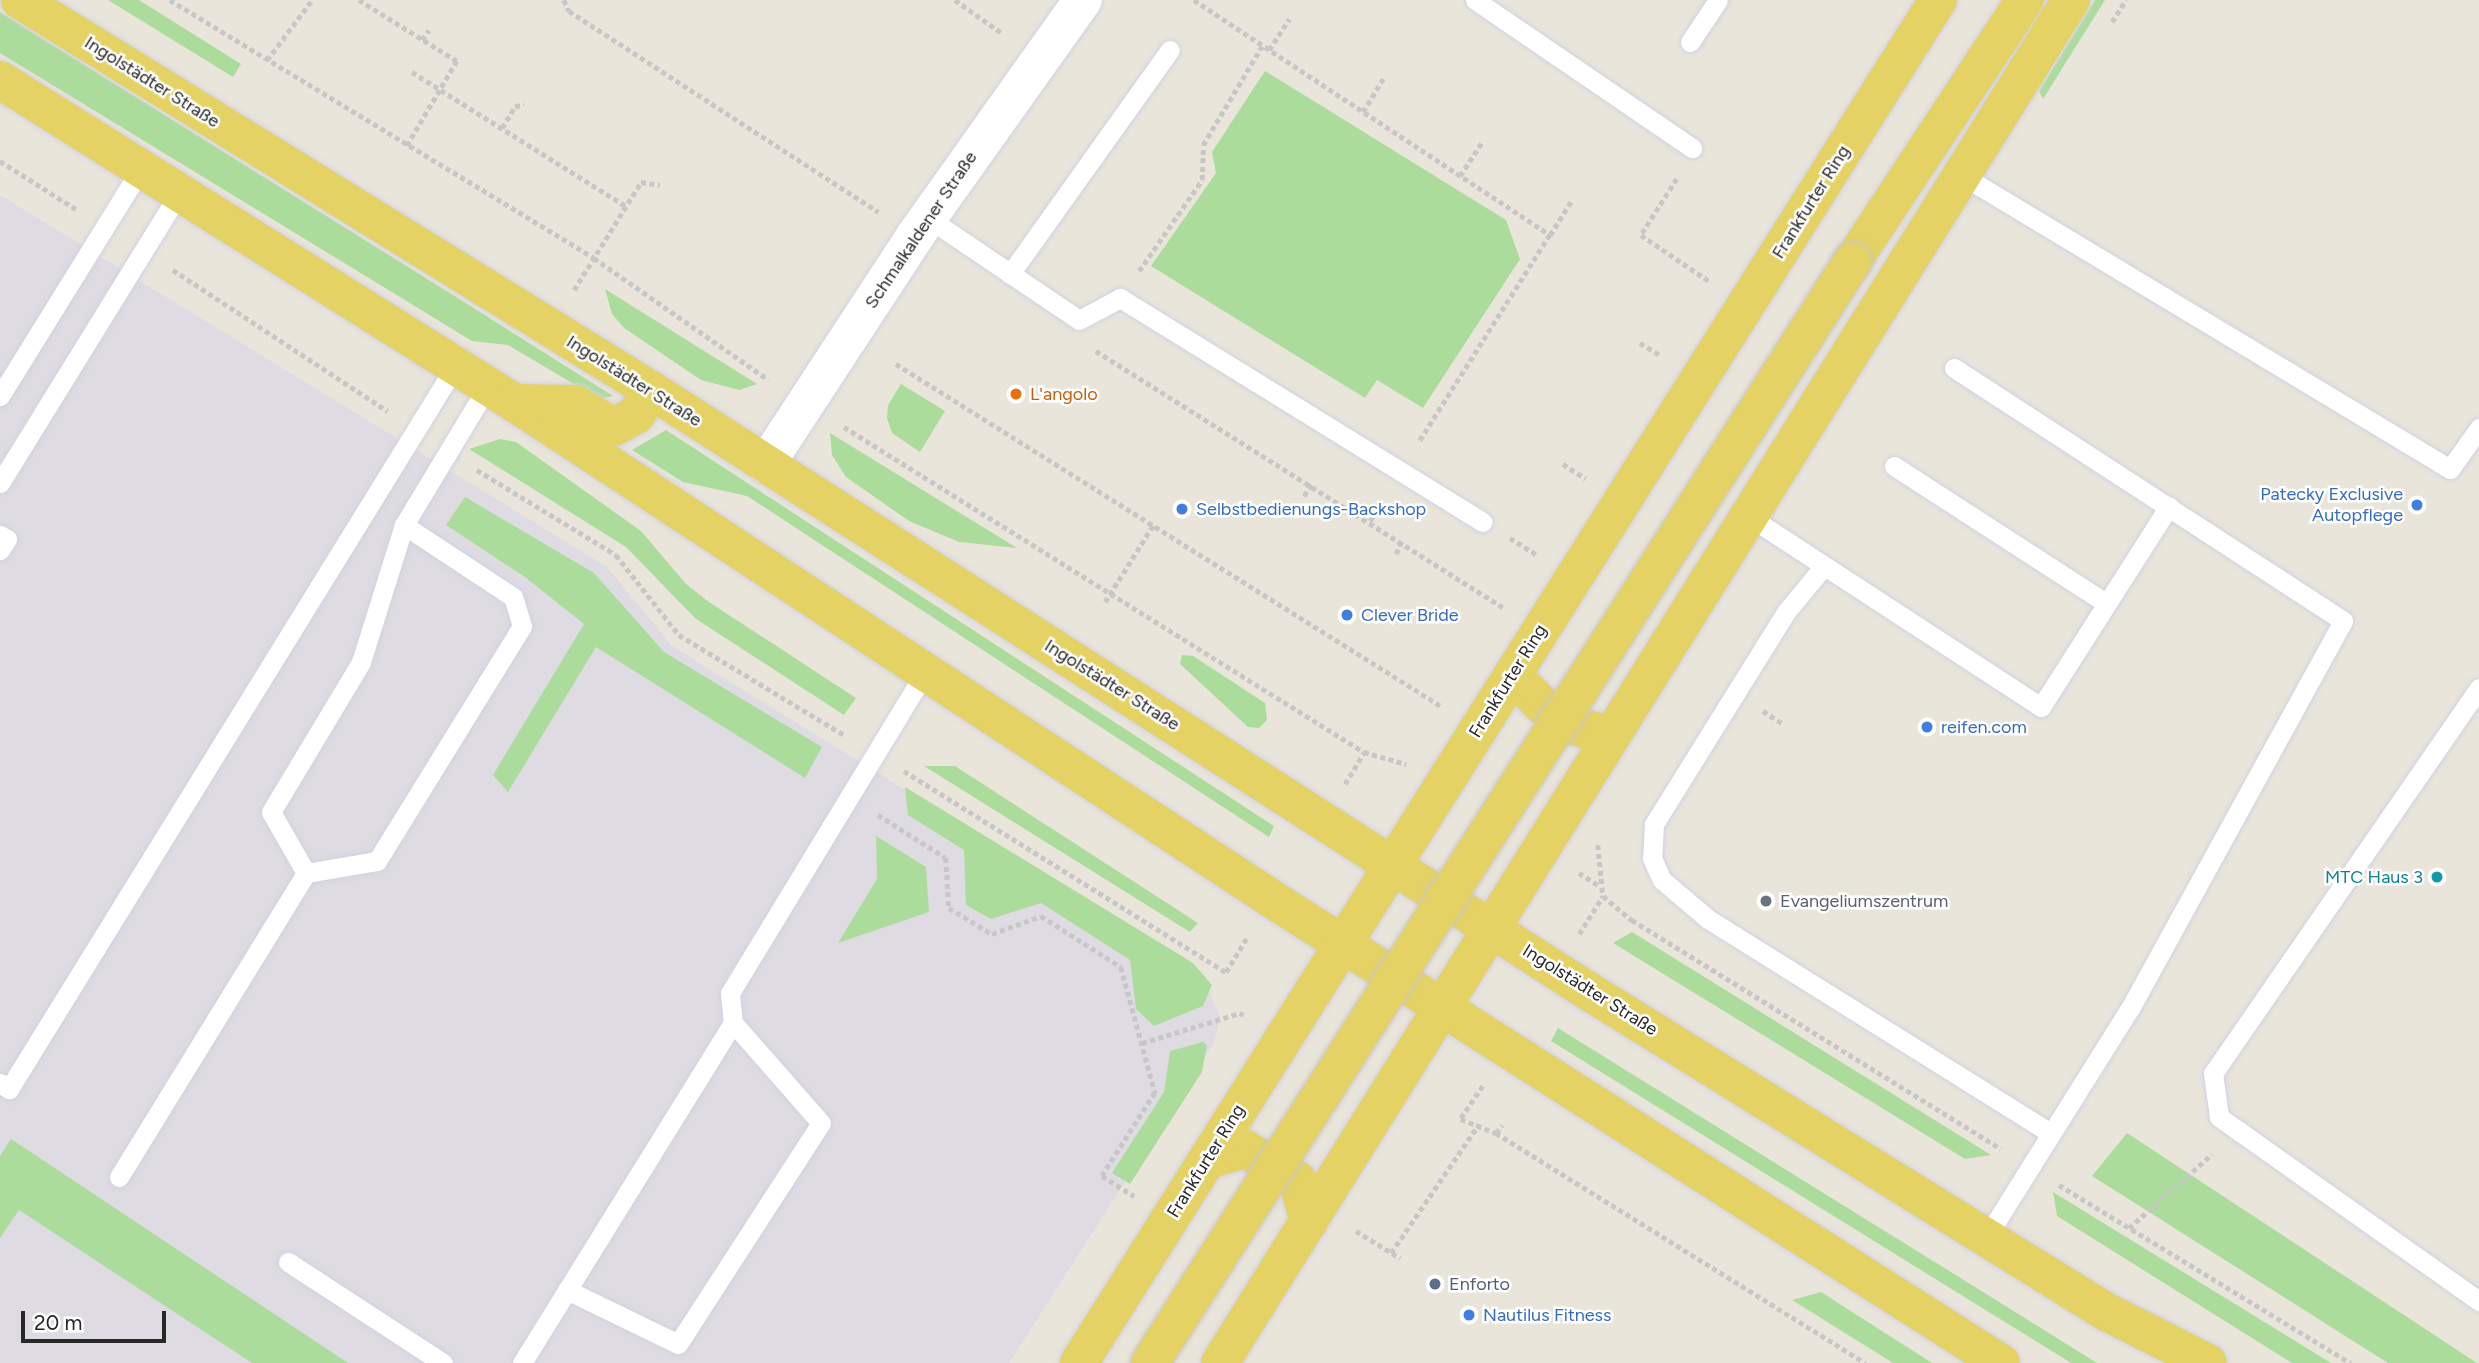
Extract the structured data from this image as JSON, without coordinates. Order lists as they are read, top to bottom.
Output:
{
  "streets": {
    "main road": ["Ingolstädter Straße", "Frankfurter Ring"],
    "street": ["Schmalkaldener Straße"]
  },
  "crossings": [
    ["Ingolstädter Straße", "Frankfurter Ring"],
    ["Ingolstädter Straße", "Schmalkaldener Straße"]
  ],
  "places": [
    "L'angolo",
    "Patecky Exclusive Autopflege",
    "Selbstbedienungs-Backshop",
    "Clever Bride",
    "reifen.com",
    "MTC Haus 3",
    "Evangeliumszentrum",
    "Enforto",
    "Nautilus Fitness"
  ],
  "scale_bar": "20 m"
}
